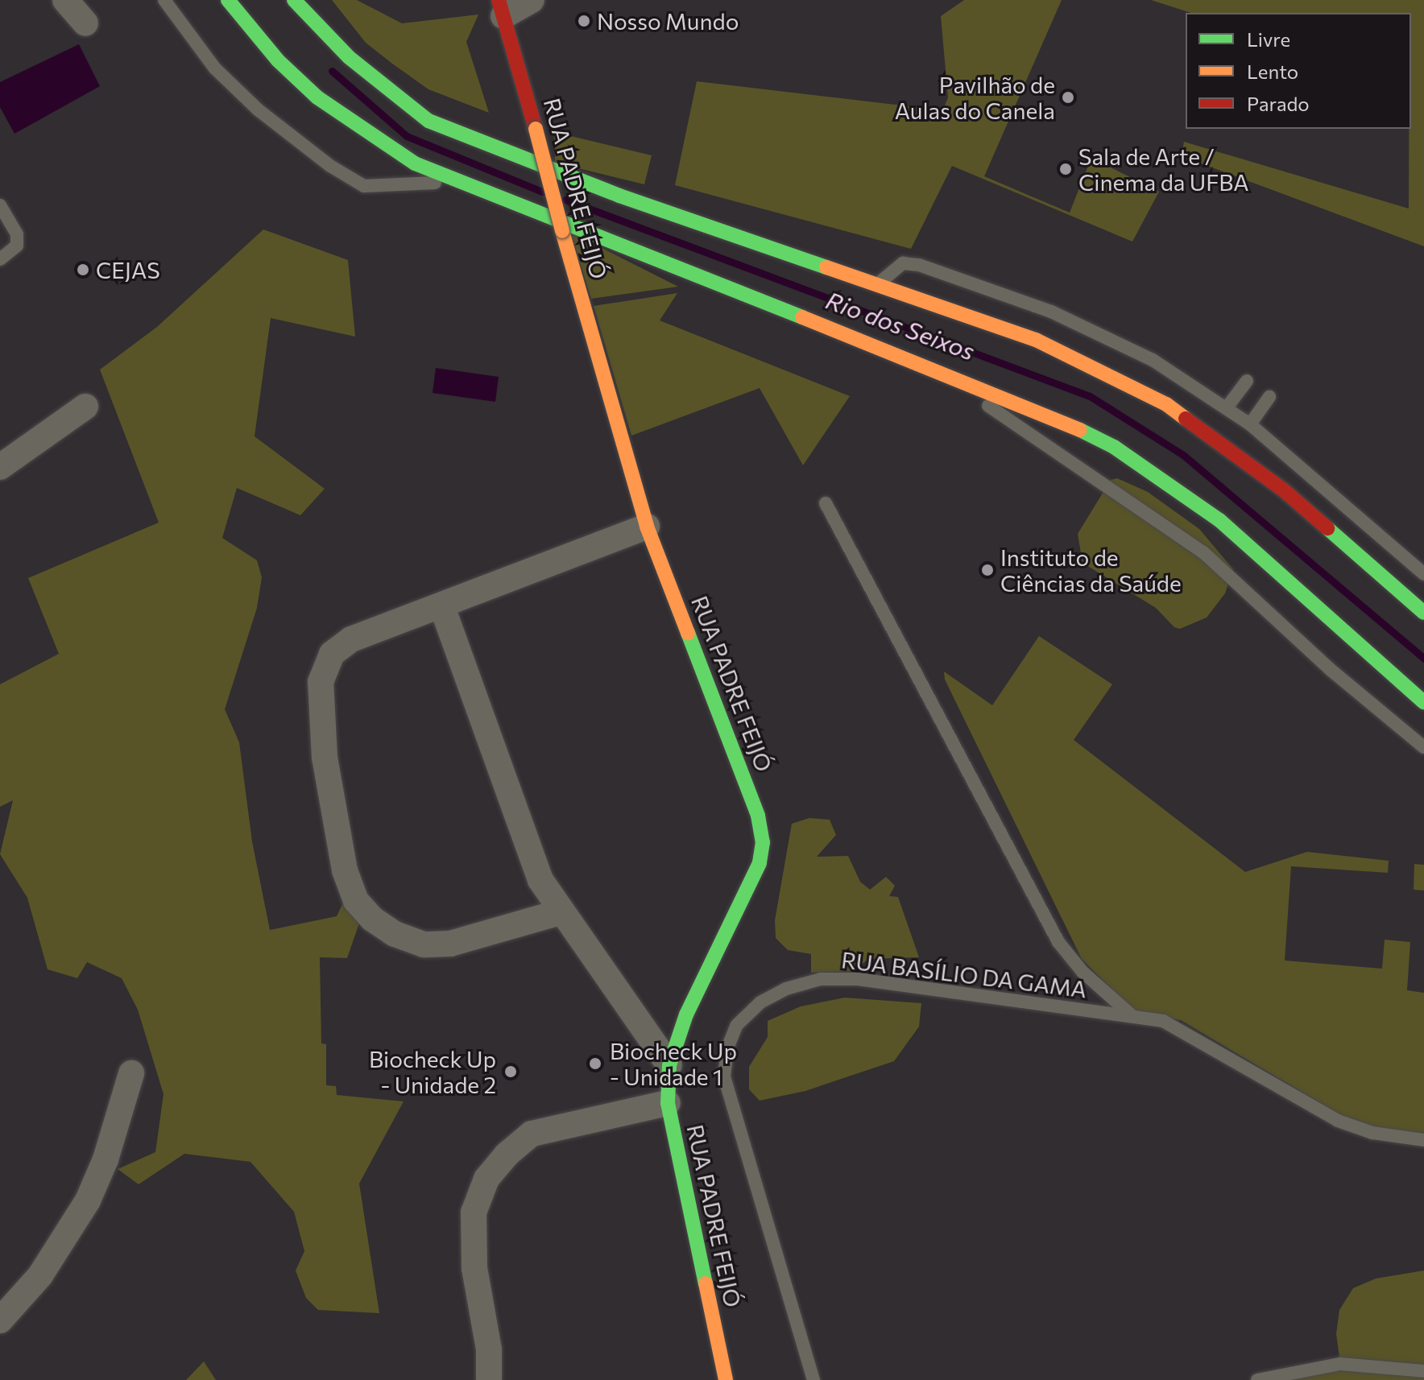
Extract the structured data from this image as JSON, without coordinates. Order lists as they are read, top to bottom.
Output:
{
  "streets": {
    "main road": ["RUA PADRE FEIJÓ"],
    "lane": ["RUA BASÍLIO DA GAMA"]
  },
  "water": ["Rio dos Seixos"],
  "places": [
    "Nosso Mundo",
    "Pavilhão de Aulas do Canela",
    "Sala de Arte / Cinema da UFBA",
    "CEJAS",
    "Instituto de Ciências da Saúde",
    "Biocheck Up - Unidade 1",
    "Biocheck Up - Unidade 2"
  ],
  "legend": ["Livre", "Lento", "Parado"]
}
